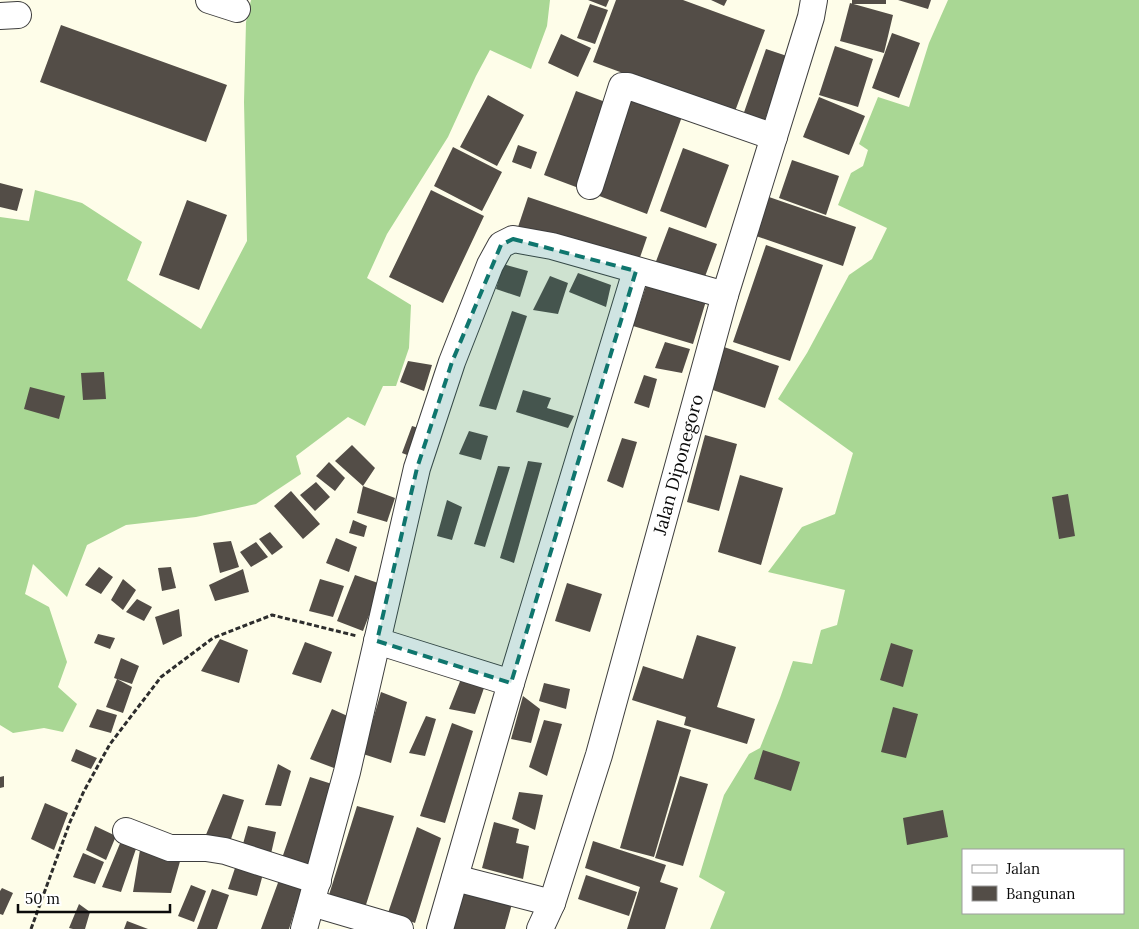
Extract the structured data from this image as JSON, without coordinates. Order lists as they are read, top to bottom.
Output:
{
  "streets": {
    "street": ["Jalan Diponegoro"]
  },
  "legend": ["Jalan", "Bangunan"],
  "scale_bar": "50 m"
}
